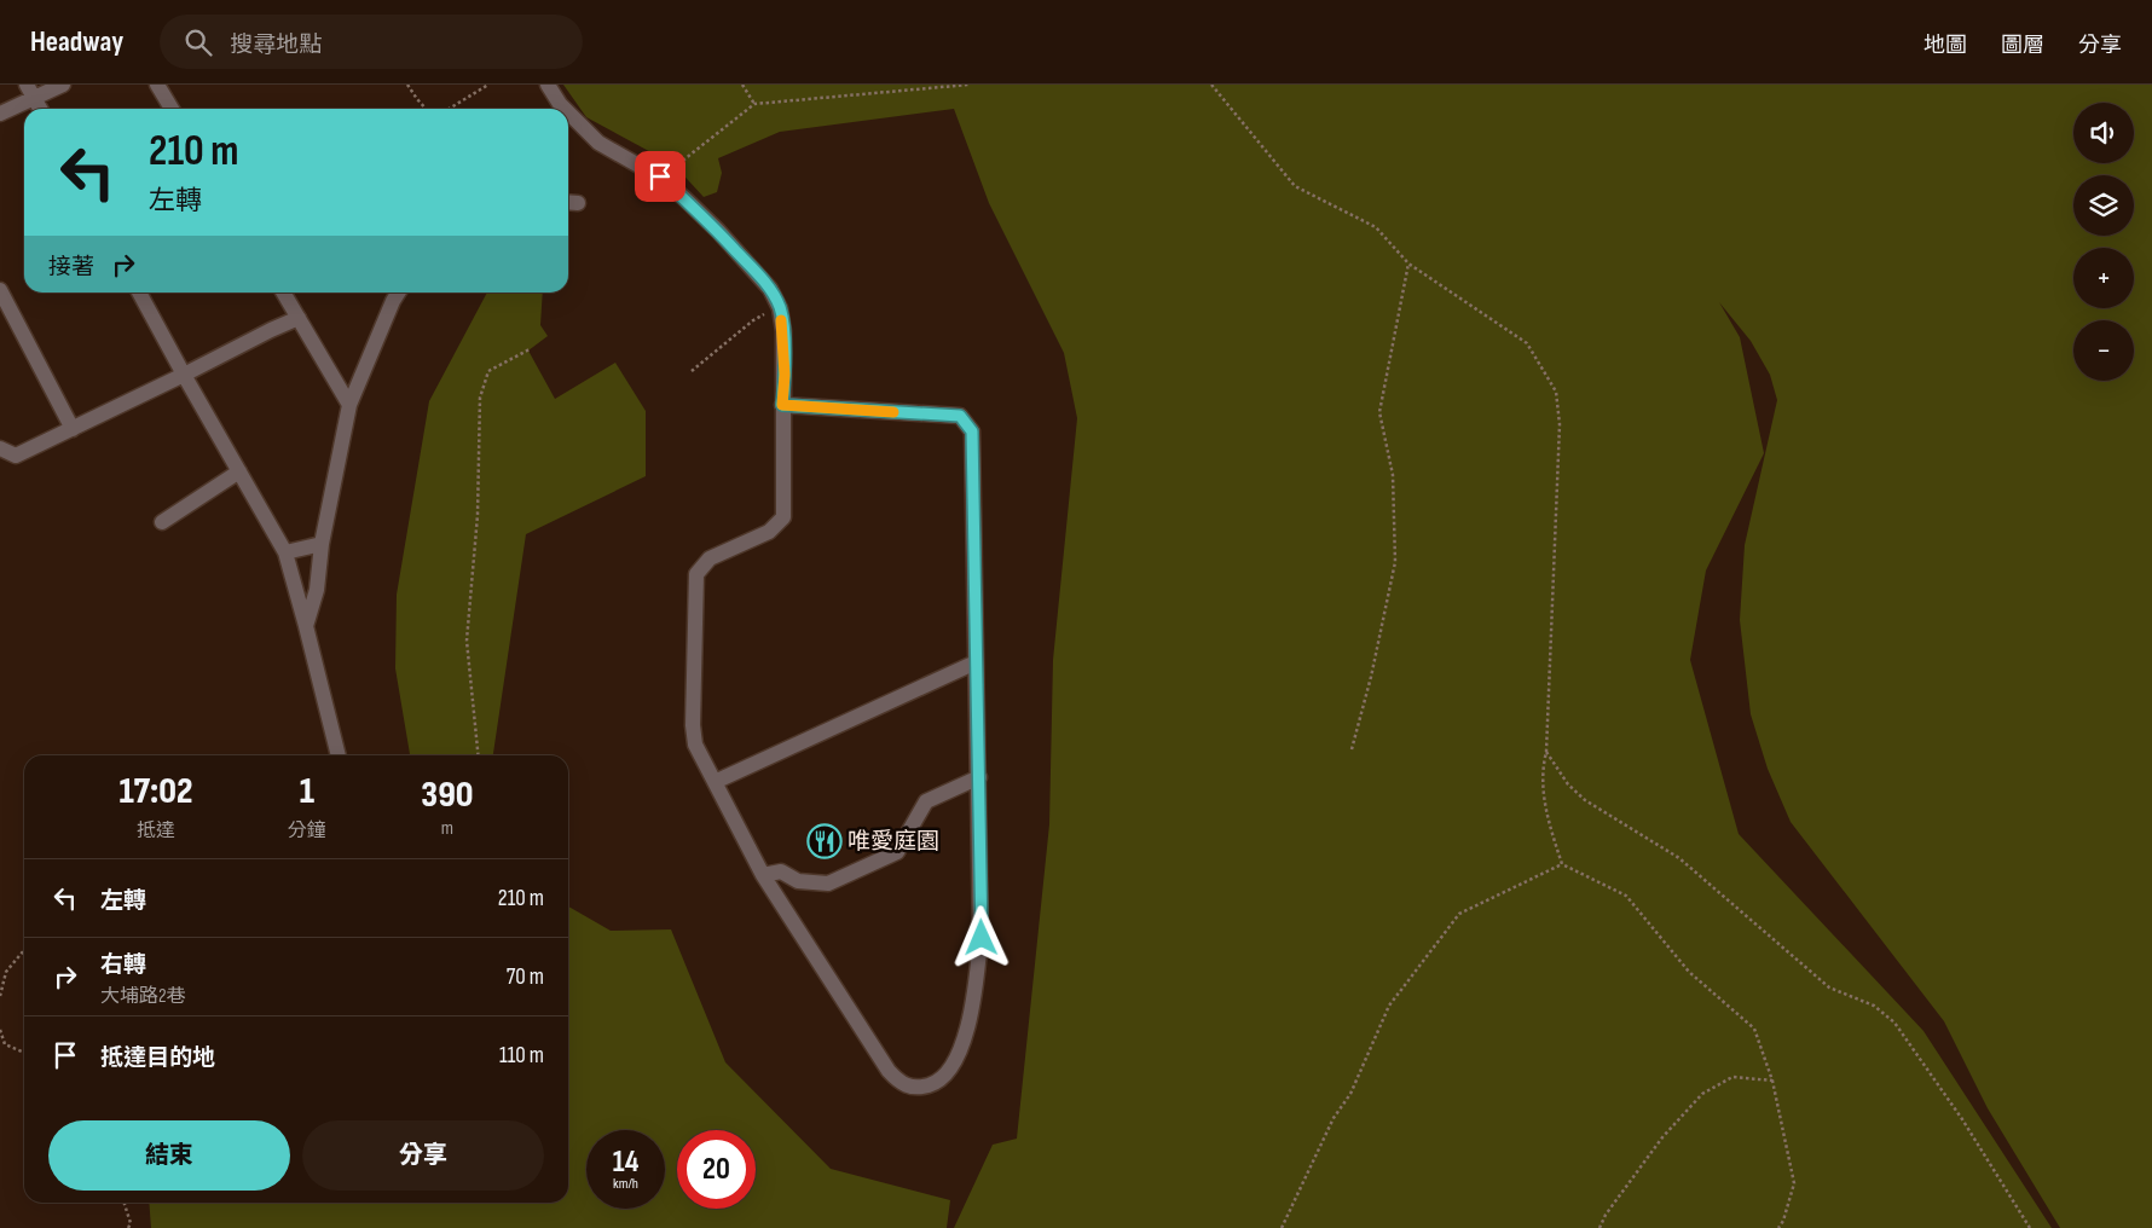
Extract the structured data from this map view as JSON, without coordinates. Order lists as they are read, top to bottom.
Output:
{
  "places": {
    "restaurant": ["唯愛庭園"]
  },
  "page": {
    "header": "Headway",
    "search": "搜尋地點",
    "nav": ["地圖", "圖層", "分享"],
    "map_buttons": ["+", "−"],
    "turn": ["210 m", "左轉"],
    "then": "接著",
    "eta": [
      "17:02",
      "抵達",
      "1",
      "分鐘",
      "390",
      "m"
    ],
    "list": [
      {
        "name": "左轉",
        "value": "210 m"
      },
      {
        "name": "右轉",
        "note": "大埔路2巷",
        "value": "70 m"
      },
      {
        "name": "抵達目的地",
        "value": "110 m"
      }
    ],
    "buttons": ["結束", "分享"],
    "speed": "14 km/h",
    "limit": "20"
  }
}
